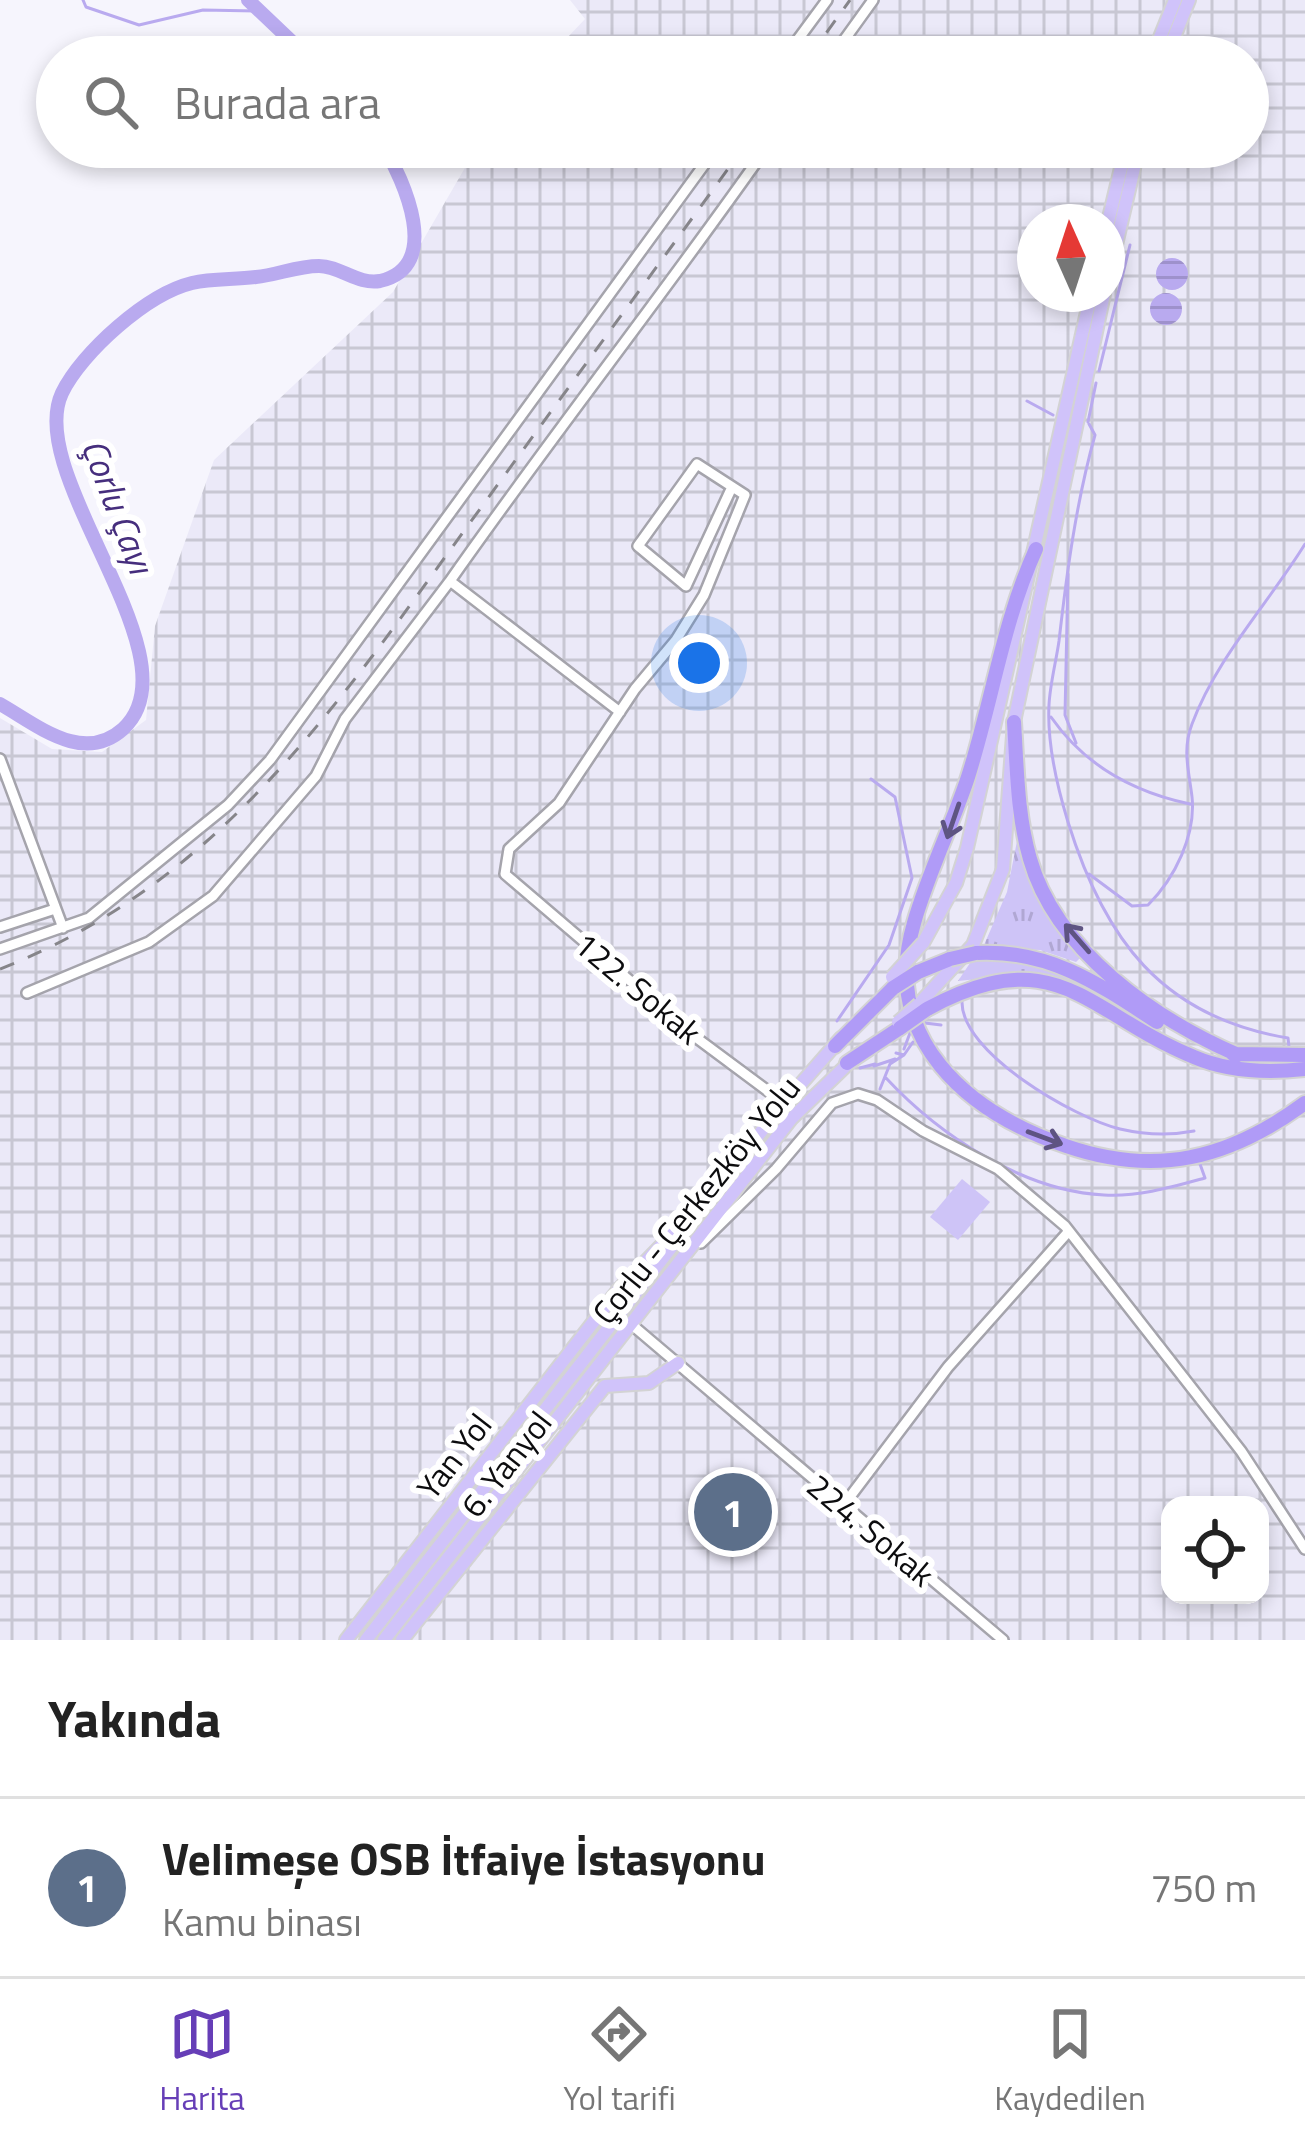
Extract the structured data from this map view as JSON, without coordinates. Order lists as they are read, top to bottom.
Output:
{
  "streets": {
    "main road": ["Çorlu - Çerkezköy Yolu", "Yan Yol", "6. Yanyol"],
    "street": ["122. Sokak", "224. Sokak"]
  },
  "crossings": [
    ["122. Sokak", "Çorlu - Çerkezköy Yolu"],
    ["Çorlu - Çerkezköy Yolu", "Yan Yol"],
    ["Çorlu - Çerkezköy Yolu", "224. Sokak"],
    ["6. Yanyol", "224. Sokak"]
  ],
  "water": ["Çorlu Çayı"],
  "north": "top",
  "page": {
    "search": "Burada ara",
    "pins": "1",
    "heading": "Yakında",
    "list": [
      {
        "mark": "1",
        "name": "Velimeşe OSB İtfaiye İstasyonu",
        "note": "Kamu binası",
        "value": "750 m"
      }
    ],
    "nav": ["Harita", "Yol tarifi", "Kaydedilen"]
  }
}
